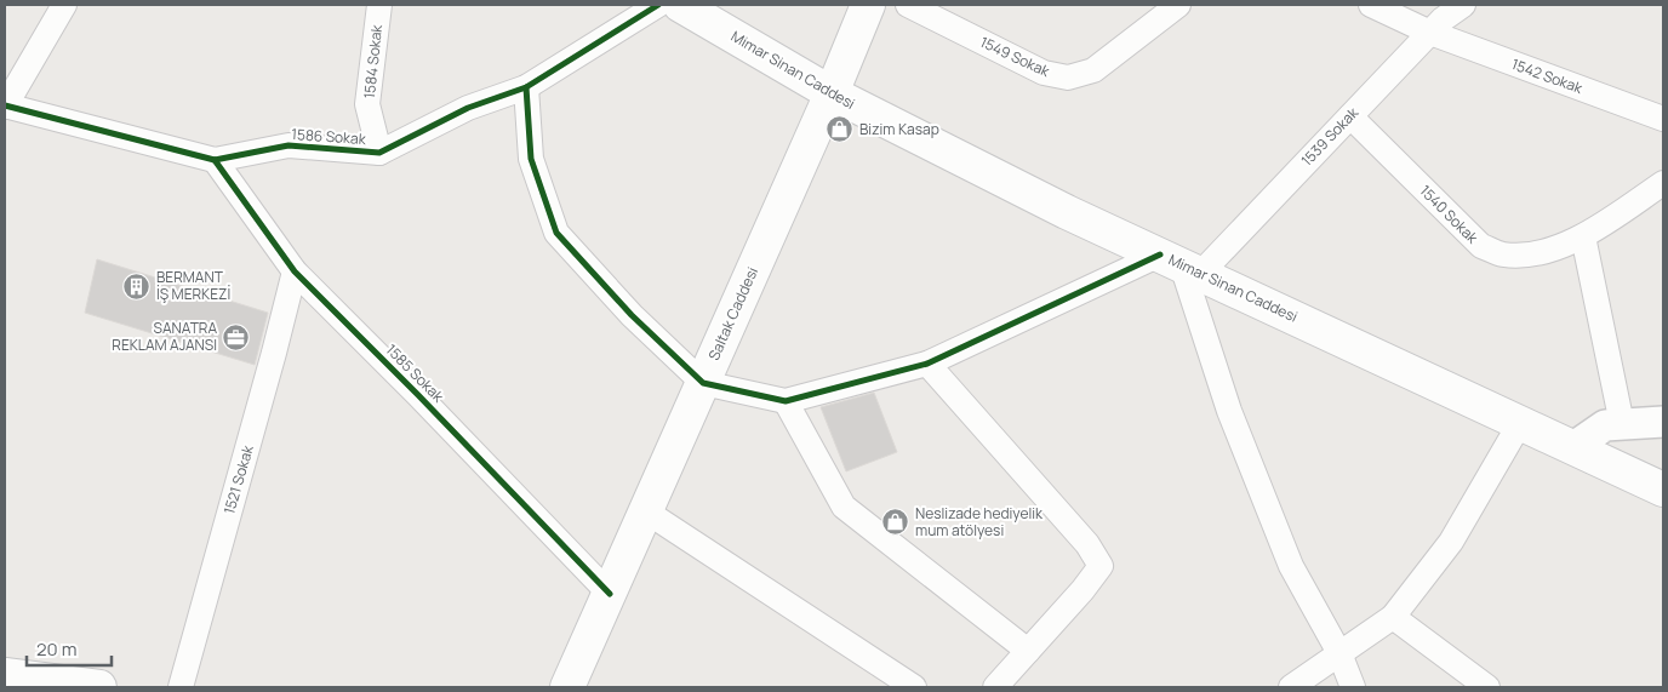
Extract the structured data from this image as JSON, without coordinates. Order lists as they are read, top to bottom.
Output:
{
  "streets": {
    "main road": ["Mimar Sinan Caddesi", "Saltak Caddesi"],
    "street": [
      "1549 Sokak",
      "1584 Sokak",
      "1542 Sokak",
      "1586 Sokak",
      "1539 Sokak",
      "1540 Sokak",
      "1585 Sokak",
      "1521 Sokak"
    ]
  },
  "crossings": [
    ["1584 Sokak", "1586 Sokak"],
    ["Mimar Sinan Caddesi", "1539 Sokak"],
    ["Mimar Sinan Caddesi", "Saltak Caddesi"],
    ["1542 Sokak", "1539 Sokak"],
    ["1586 Sokak", "1585 Sokak"],
    ["1539 Sokak", "1540 Sokak"],
    ["Saltak Caddesi", "1585 Sokak"],
    ["1585 Sokak", "1521 Sokak"]
  ],
  "places": {
    "shop": ["Bizim Kasap", "Neslizade hediyelik mum atölyesi"],
    "building": ["BERMANT İŞ MERKEZİ"],
    "office": ["SANATRA REKLAM AJANSI"]
  },
  "scale_bar": "20 m"
}
